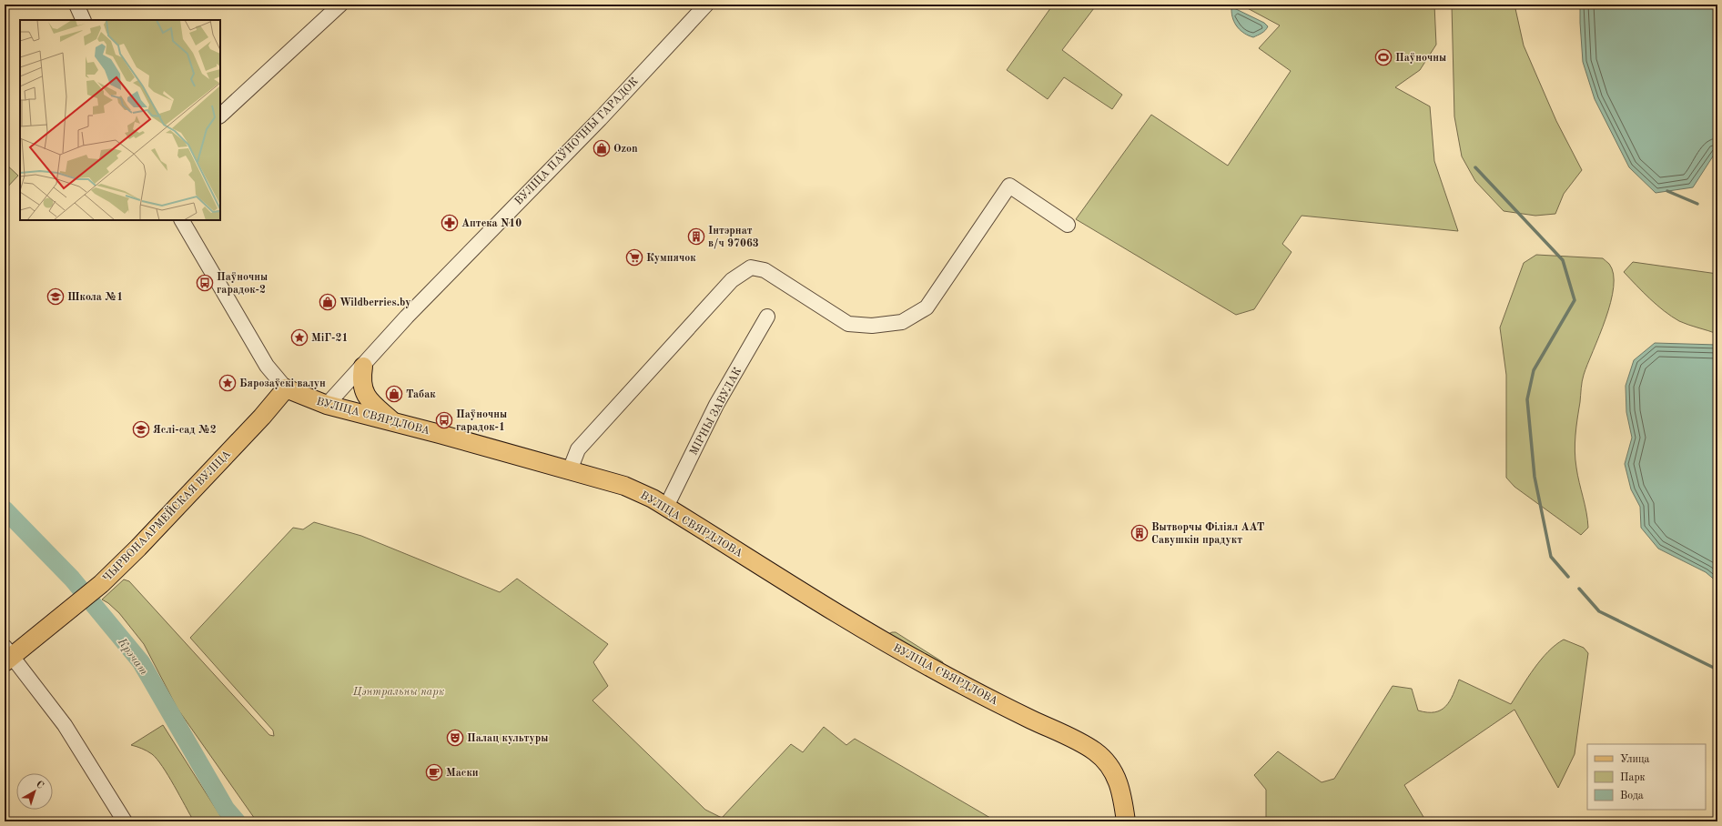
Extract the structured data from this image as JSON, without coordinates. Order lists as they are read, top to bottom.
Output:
{
  "streets": {
    "main road": ["ВУЛІЦА СВЯРДЛОВА", "ЧЫРВОНААРМЕЙСКАЯ ВУЛІЦА"],
    "street": ["ВУЛІЦА ПАЎНОЧНЫ ГАРАДОК", "МІРНЫ ЗАВУЛАК"]
  },
  "crossings": [
    ["ВУЛІЦА ПАЎНОЧНЫ ГАРАДОК", "ВУЛІЦА СВЯРДЛОВА"],
    ["МІРНЫ ЗАВУЛАК", "ВУЛІЦА СВЯРДЛОВА"],
    ["ВУЛІЦА СВЯРДЛОВА", "ЧЫРВОНААРМЕЙСКАЯ ВУЛІЦА"]
  ],
  "water": ["Крэчат"],
  "parks": ["Цэнтральны парк"],
  "places": {
    "sports": ["Паўночны"],
    "shop": ["Ozon", "Wildberries.by", "Табак"],
    "pharmacy": ["Аптека N10"],
    "building": ["Інтэрнат в/ч 97063", "Вытворчы Філіял ААТ Савушкін прадукт"],
    "supermarket": ["Кумпячок"],
    "bus stop": ["Паўночны гарадок-2", "Паўночны гарадок-1"],
    "school or university": ["Школа №1", "Яслі-сад №2"],
    "place": ["МіГ-21", "Бярозаўскі валун"],
    "theatre": ["Палац культуры"],
    "cafe": ["Маски"]
  },
  "legend": ["Улица", "Парк", "Вода"],
  "north": "top right"
}
